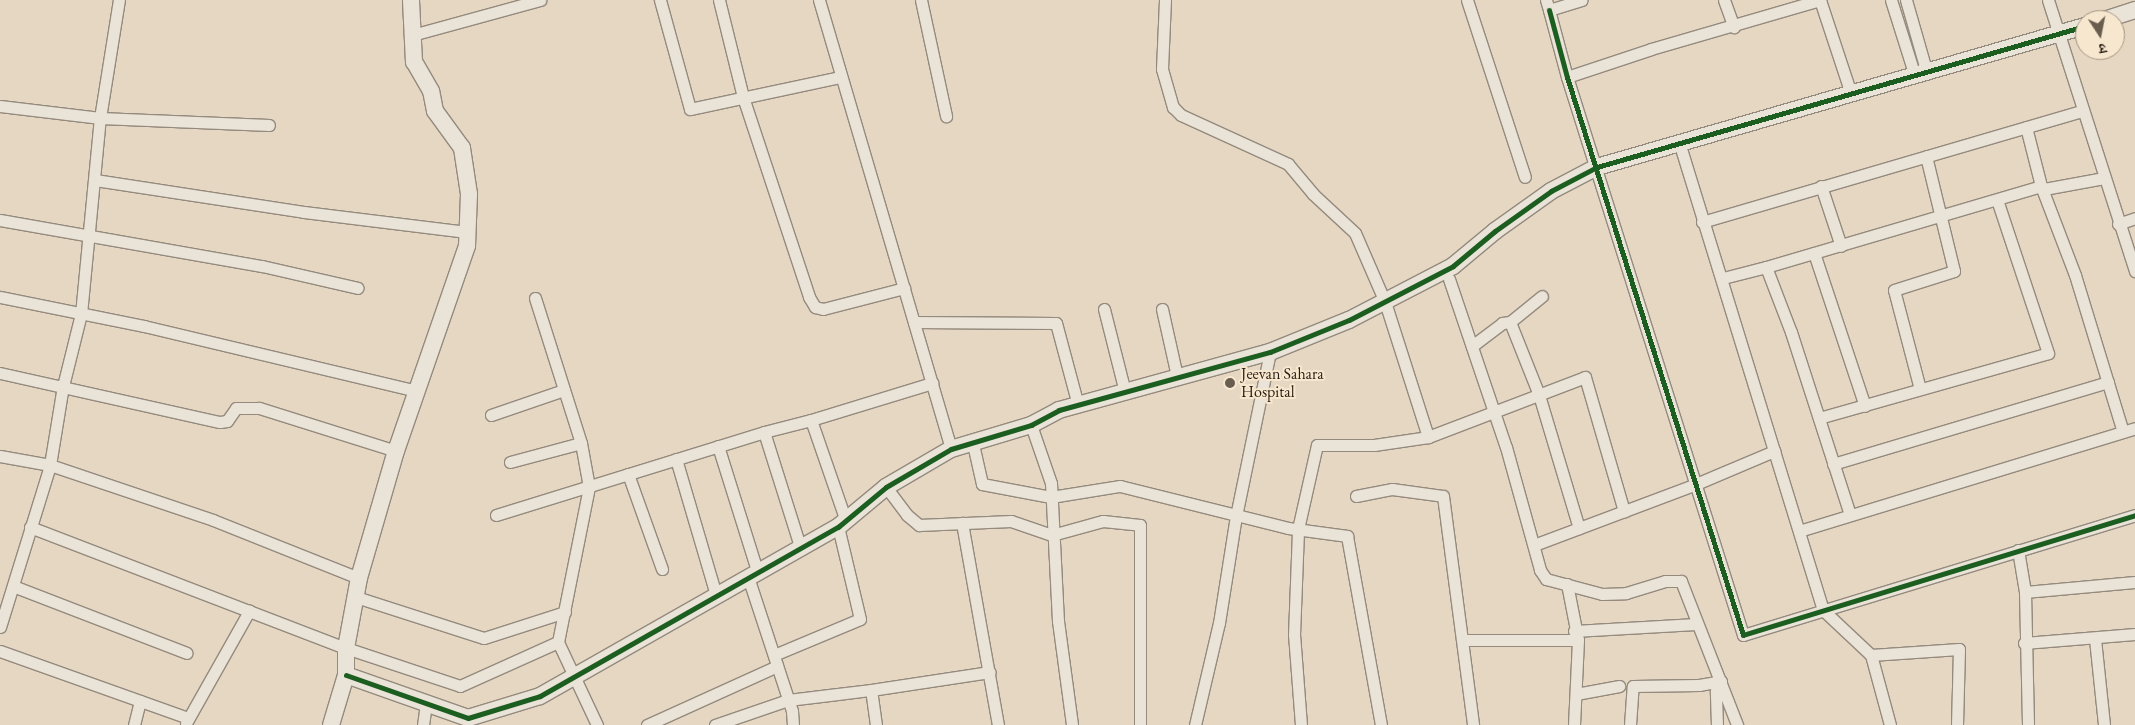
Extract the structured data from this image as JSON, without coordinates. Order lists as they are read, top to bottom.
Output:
{
  "places": ["Jeevan Sahara Hospital"],
  "north": "bottom"
}
